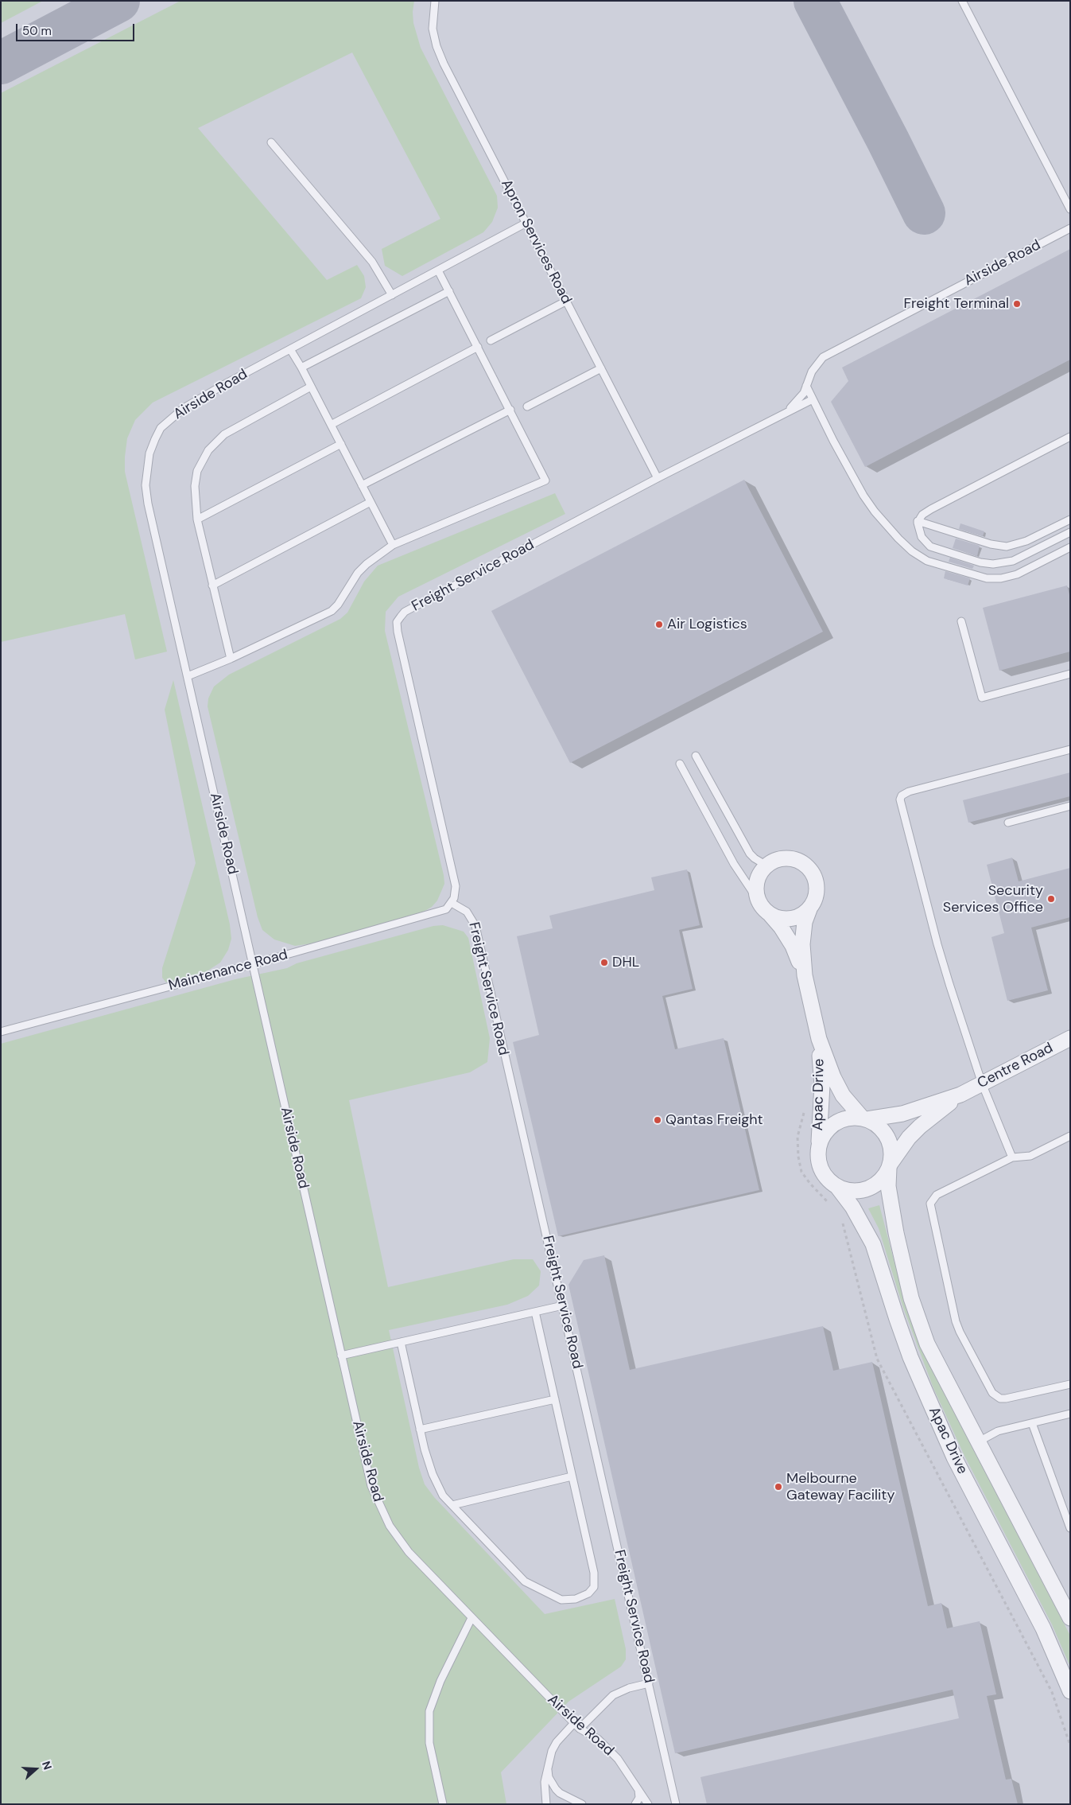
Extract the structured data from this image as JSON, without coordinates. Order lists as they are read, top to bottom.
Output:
{
  "streets": {
    "street": ["Centre Road", "Apac Drive"],
    "lane": [
      "Apron Services Road",
      "Airside Road",
      "Freight Service Road",
      "Maintenance Road"
    ]
  },
  "crossings": [
    ["Apron Services Road", "Airside Road"],
    ["Apron Services Road", "Freight Service Road"],
    ["Airside Road", "Freight Service Road"],
    ["Airside Road", "Maintenance Road"],
    ["Freight Service Road", "Maintenance Road"],
    ["Centre Road", "Apac Drive"]
  ],
  "places": [
    "Freight Terminal",
    "Air Logistics",
    "Security Services Office",
    "DHL",
    "Qantas Freight",
    "Melbourne Gateway Facility"
  ],
  "scale_bar": "50 m",
  "north": "right"
}
